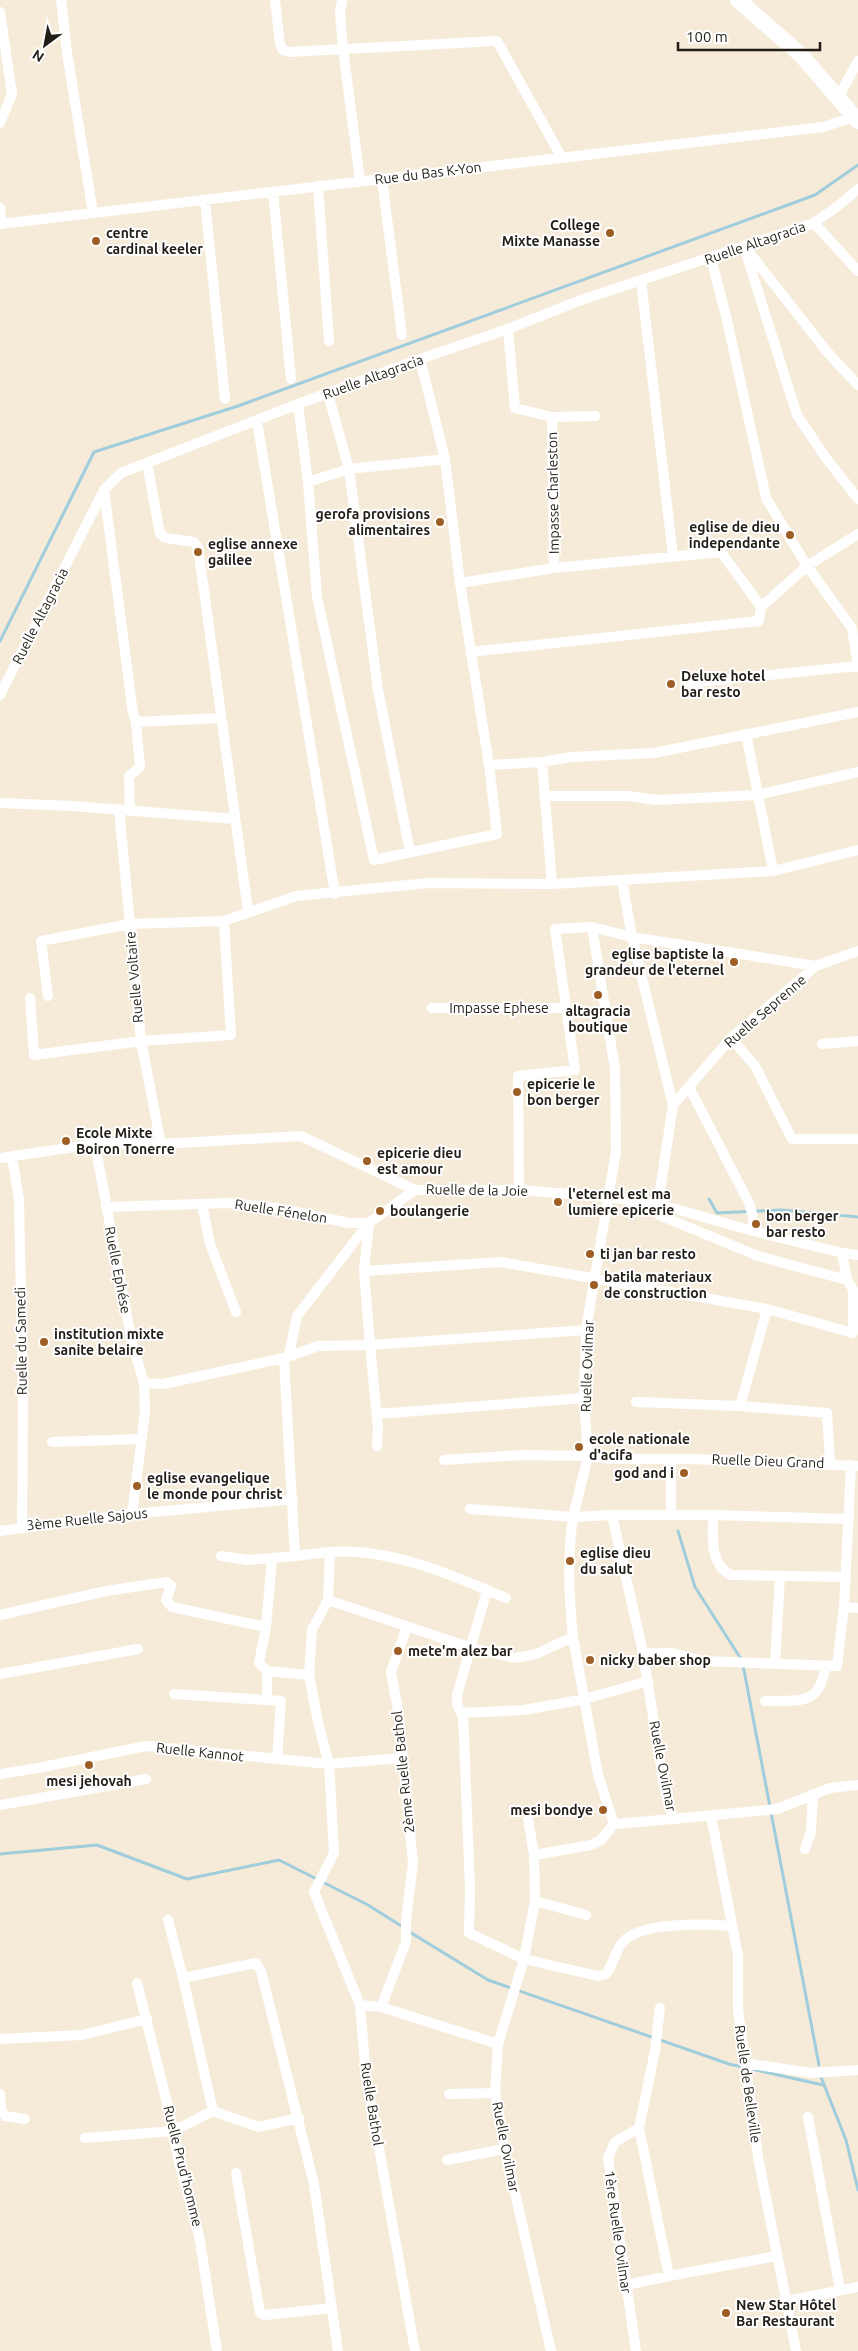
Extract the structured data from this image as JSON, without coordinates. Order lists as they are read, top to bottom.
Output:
{
  "streets": {
    "street": [
      "Rue du Bas K-Yon",
      "Ruelle Altagracia",
      "Impasse Charleston",
      "Ruelle Voltaire",
      "Impasse Ephese",
      "Ruelle Seprenne",
      "Ruelle de la Joie",
      "Ruelle Fénelon",
      "Ruelle Ephése",
      "Ruelle du Samedi",
      "Ruelle Ovilmar",
      "Ruelle Dieu Grand",
      "3ème Ruelle Sajous",
      "Ruelle Kannot",
      "2ème Ruelle Bathol",
      "Ruelle de Belleville",
      "Ruelle Bathol",
      "Ruelle Prud'homme",
      "1ère Ruelle Ovilmar"
    ]
  },
  "crossings": [
    ["Ruelle Voltaire", "Ruelle de la Joie"],
    ["Ruelle de la Joie", "Ruelle Ephése"],
    ["Ruelle de la Joie", "Ruelle du Samedi"],
    ["Ruelle de la Joie", "Ruelle Ovilmar"],
    ["Ruelle Fénelon", "Ruelle Ephése"],
    ["Ruelle Ephése", "3ème Ruelle Sajous"],
    ["Ruelle du Samedi", "3ème Ruelle Sajous"],
    ["Ruelle Ovilmar", "Ruelle Dieu Grand"],
    ["Ruelle Kannot", "2ème Ruelle Bathol"],
    ["Ruelle Kannot", "Ruelle Bathol"]
  ],
  "places": [
    "College Mixte Manasse",
    "centre cardinal keeler",
    "gerofa provisions alimentaires",
    "eglise de dieu independante",
    "eglise annexe galilee",
    "Deluxe hotel bar resto",
    "eglise baptiste la grandeur de l'eternel",
    "altagracia boutique",
    "epicerie le bon berger",
    "Ecole Mixte Boiron Tonerre",
    "epicerie dieu est amour",
    "l'eternel est ma lumiere epicerie",
    "boulangerie",
    "bon berger bar resto",
    "ti jan bar resto",
    "batila materiaux de construction",
    "institution mixte sanite belaire",
    "ecole nationale d'acifa",
    "god and i",
    "eglise evangelique le monde pour christ",
    "eglise dieu du salut",
    "mete'm alez bar",
    "nicky baber shop",
    "mesi jehovah",
    "mesi bondye",
    "New Star Hôtel Bar Restaurant"
  ],
  "scale_bar": "100 m",
  "north": "bottom left"
}
